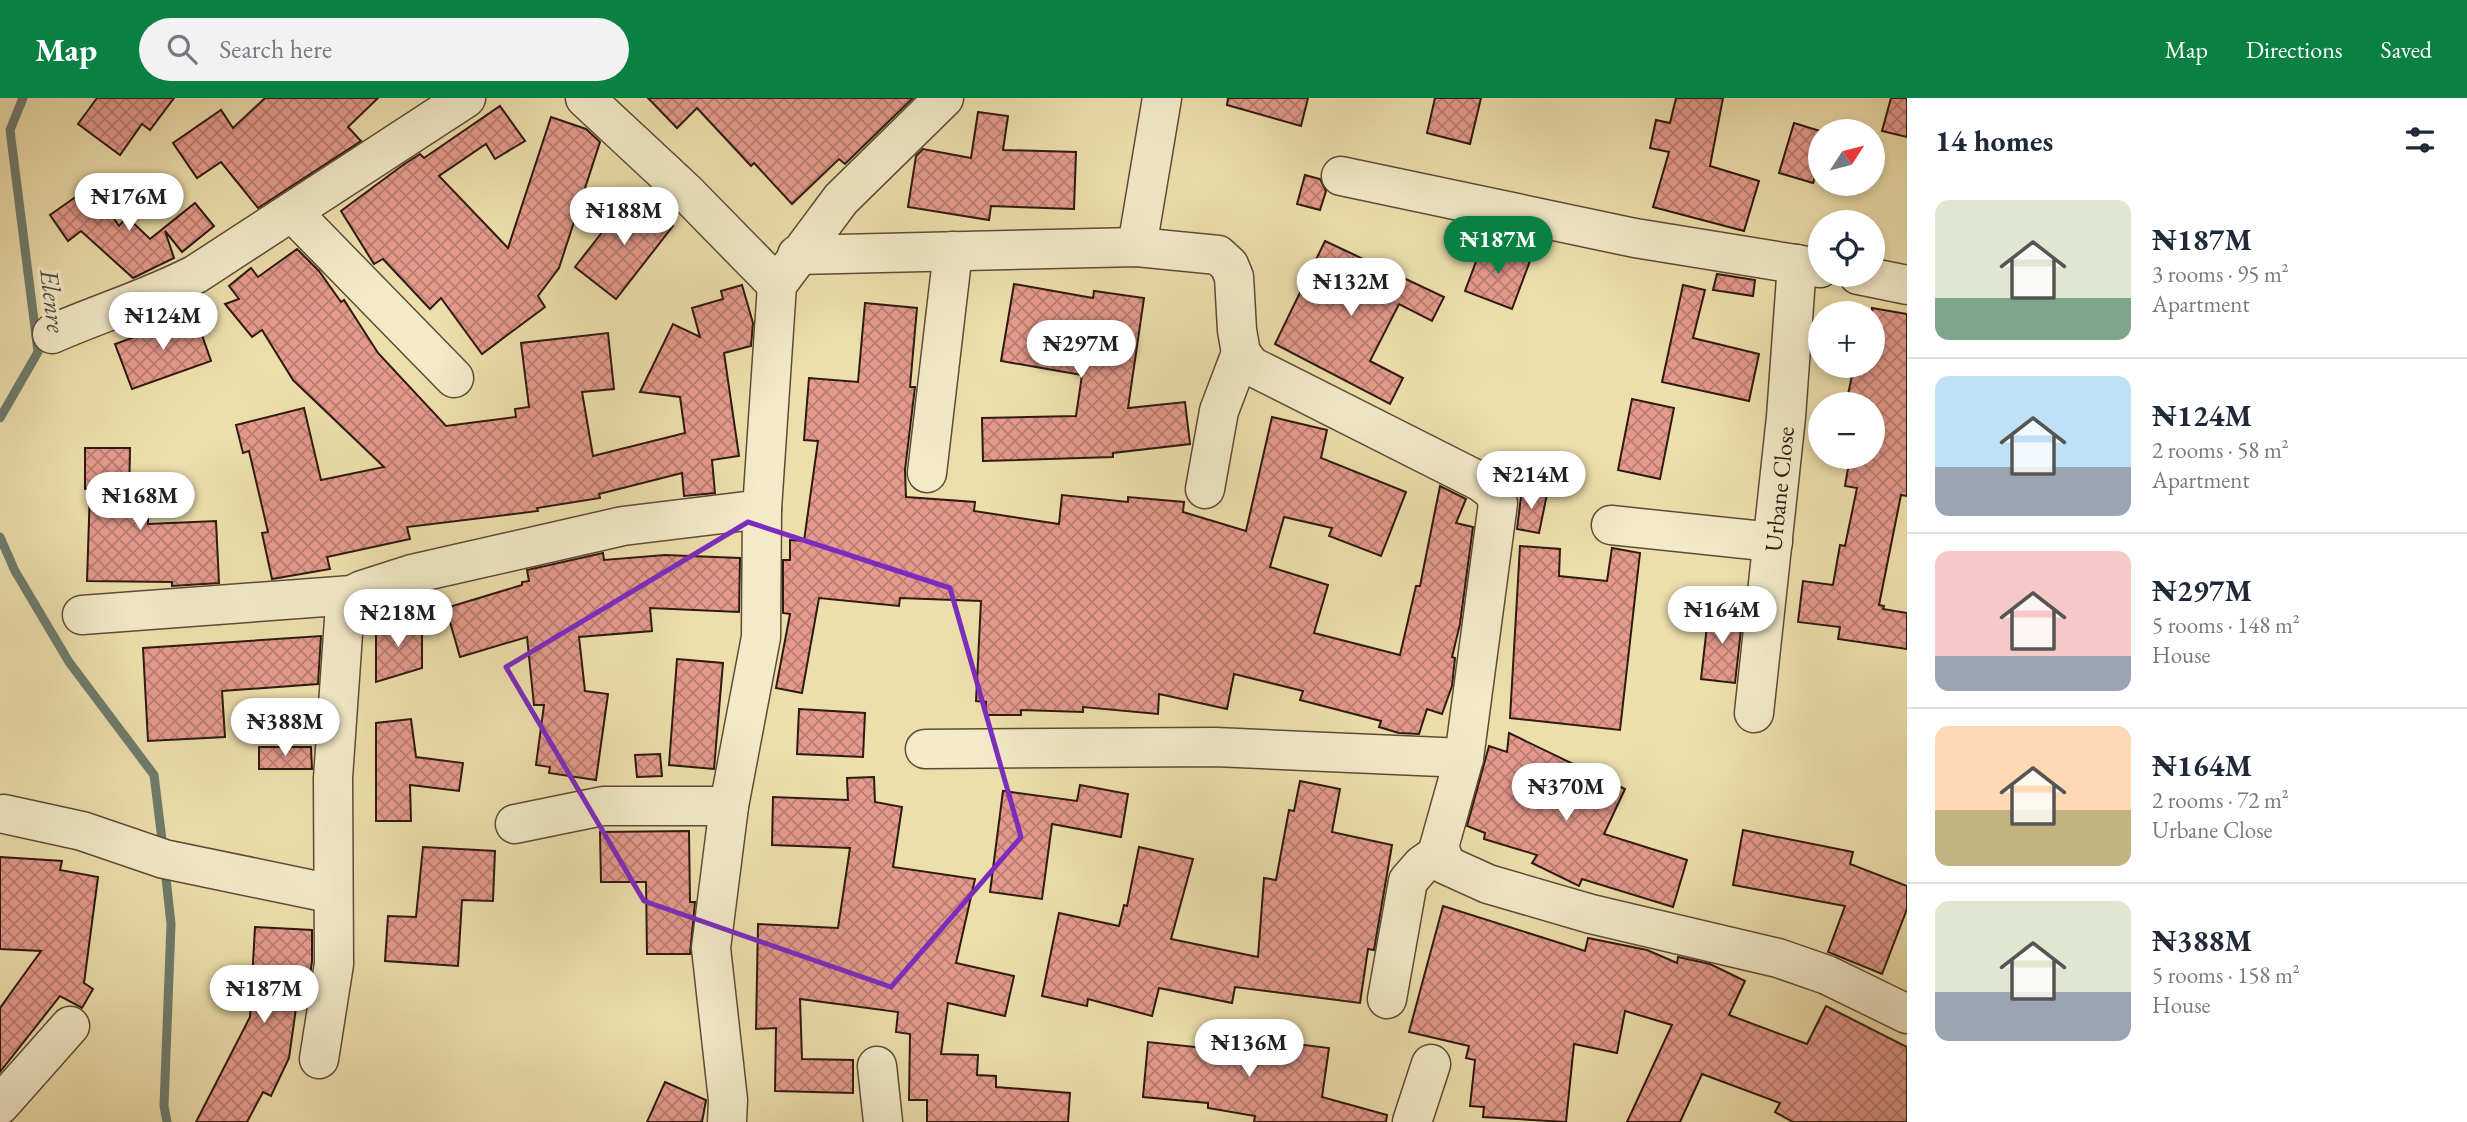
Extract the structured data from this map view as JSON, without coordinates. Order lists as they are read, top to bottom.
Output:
{
  "streets": {
    "street": ["Urbane Close"]
  },
  "water": ["Elenre"],
  "north": "top right",
  "page": {
    "header": "Map",
    "search": "Search here",
    "nav": ["Map", "Directions", "Saved"],
    "heading": "14 homes",
    "map_buttons": ["+", "−"],
    "price": [
      "₦176M",
      "₦188M",
      "₦187M",
      "₦132M",
      "₦124M",
      "₦297M",
      "₦214M",
      "₦168M",
      "₦164M",
      "₦218M",
      "₦388M",
      "₦370M",
      "₦187M",
      "₦136M"
    ],
    "list": [
      {
        "name": "₦187M",
        "note": "3 rooms · 95 m² · Apartment"
      },
      {
        "name": "₦124M",
        "note": "2 rooms · 58 m² · Apartment"
      },
      {
        "name": "₦297M",
        "note": "5 rooms · 148 m² · House"
      },
      {
        "name": "₦164M",
        "note": "2 rooms · 72 m² · Urbane Close"
      },
      {
        "name": "₦388M",
        "note": "5 rooms · 158 m² · House"
      }
    ]
  }
}
